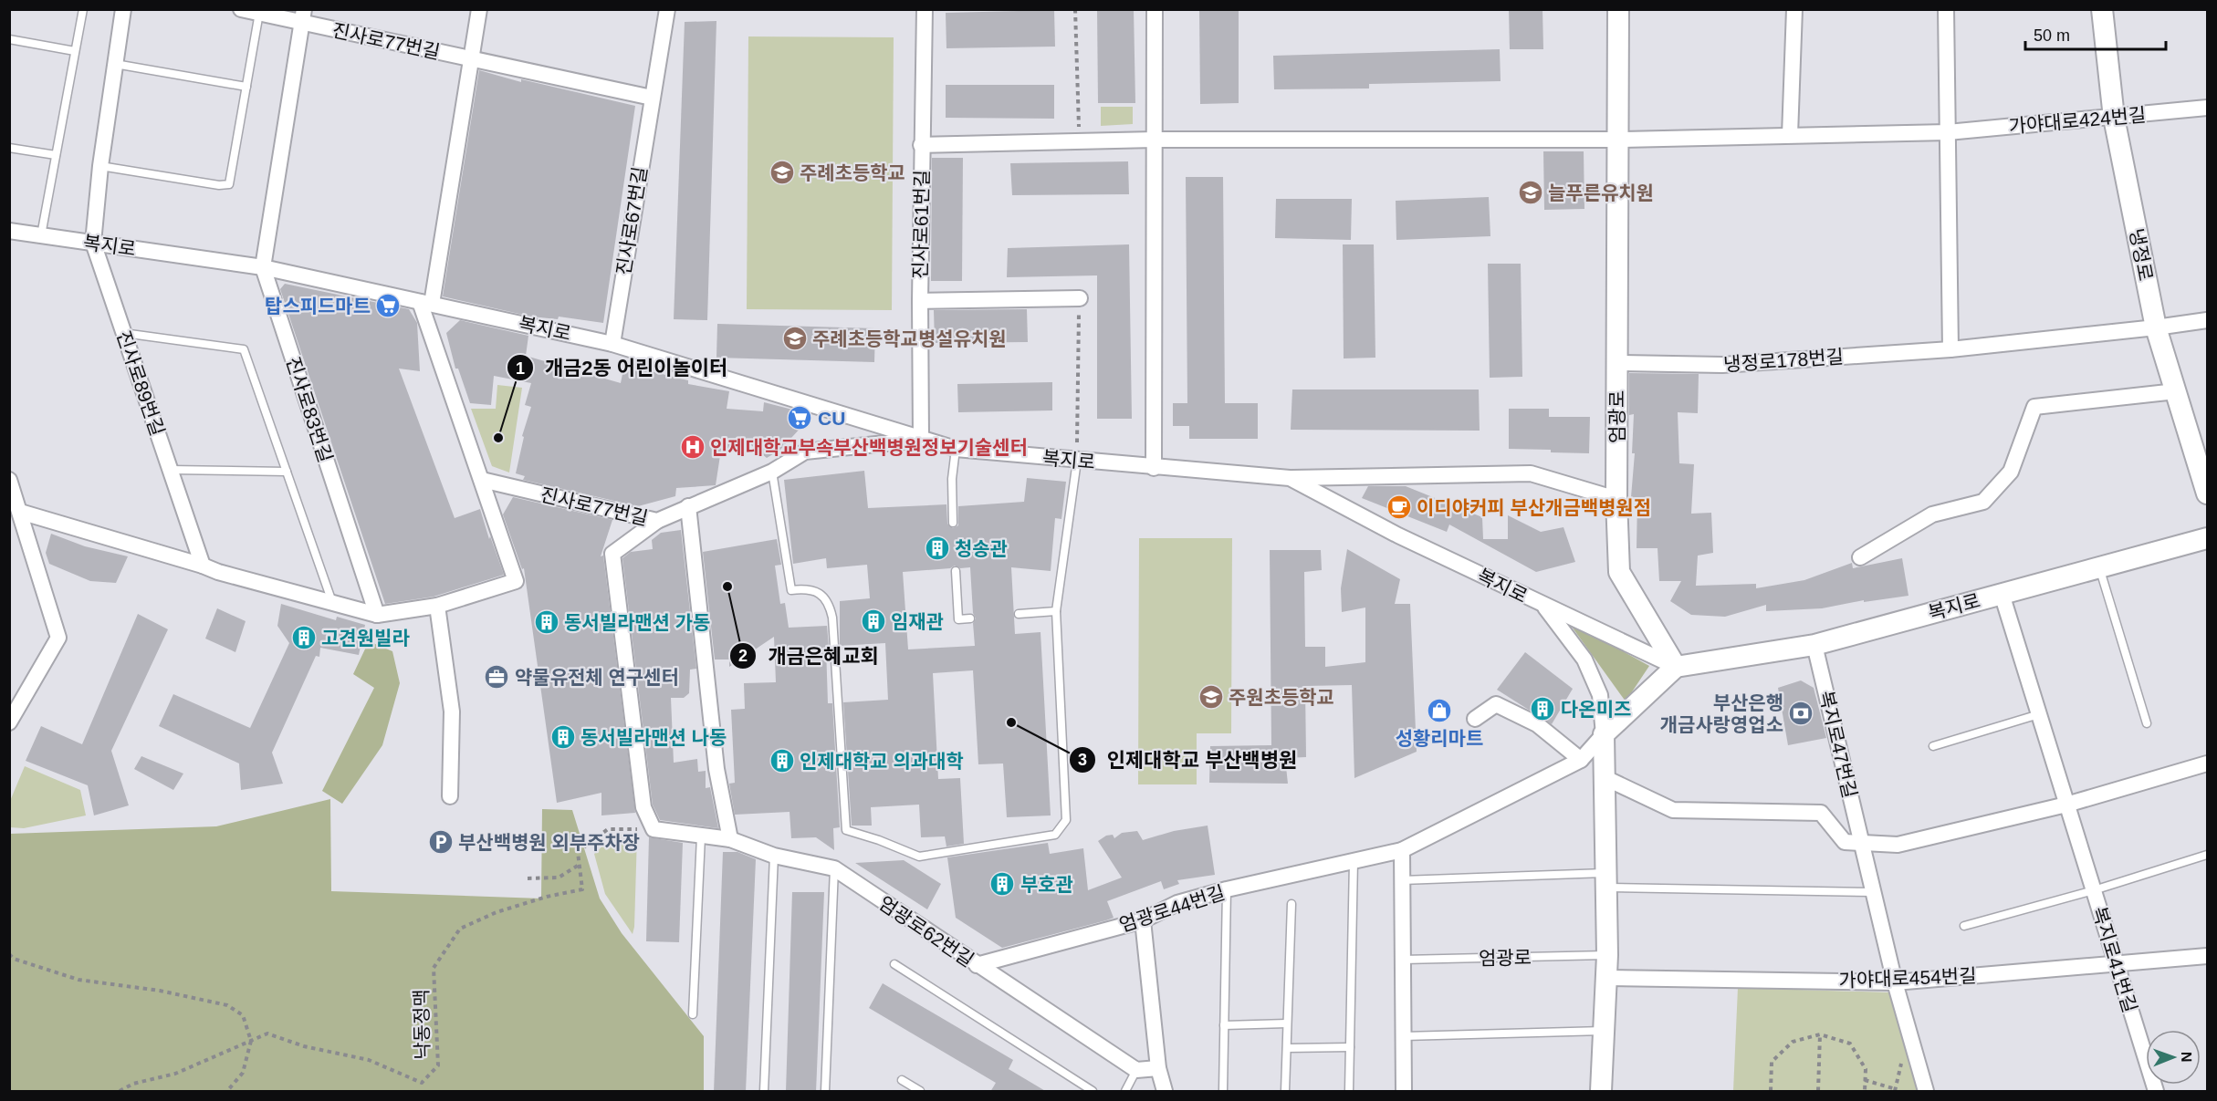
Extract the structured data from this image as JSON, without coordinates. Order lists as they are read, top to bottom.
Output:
{
  "streets": {
    "main road": ["복지로", "냉정로", "엄광로"],
    "street": [
      "진사로77번길",
      "가야대로424번길",
      "진사로67번길",
      "진사로61번길",
      "냉정로178번길",
      "진사로89번길",
      "진사로83번길",
      "복지로47번길",
      "엄광로44번길",
      "엄광로62번길",
      "복지로41번길",
      "가야대로454번길"
    ],
    "path": ["낙동정맥"]
  },
  "crossings": [
    ["진사로77번길", "진사로61번길"],
    ["진사로77번길", "복지로"],
    ["진사로77번길", "진사로83번길"],
    ["가야대로424번길", "진사로61번길"],
    ["가야대로424번길", "냉정로"],
    ["가야대로424번길", "엄광로"],
    ["진사로67번길", "복지로"],
    ["진사로61번길", "복지로"],
    ["복지로", "진사로89번길"],
    ["복지로", "진사로83번길"],
    ["복지로", "엄광로"],
    ["복지로", "복지로47번길"],
    ["복지로", "복지로41번길"],
    ["냉정로", "냉정로178번길"],
    ["냉정로178번길", "엄광로"],
    ["복지로47번길", "복지로41번길"],
    ["복지로47번길", "가야대로454번길"],
    ["엄광로44번길", "엄광로62번길"],
    ["엄광로62번길", "낙동정맥"],
    ["복지로41번길", "가야대로454번길"]
  ],
  "places": {
    "school or university": [
      "주례초등학교",
      "늘푸른유치원",
      "주례초등학교병설유치원",
      "주원초등학교"
    ],
    "supermarket": ["탑스피드마트", "CU"],
    "other": ["개금2동 어린이놀이터", "개금은혜교회", "인제대학교 부산백병원"],
    "hospital": ["인제대학교부속부산백병원정보기술센터"],
    "cafe": ["이디야커피 부산개금백병원점"],
    "building": [
      "청송관",
      "임재관",
      "동서빌라맨션 가동",
      "고견원빌라",
      "다온미즈",
      "동서빌라맨션 나동",
      "인제대학교 의과대학",
      "부호관"
    ],
    "office": ["약물유전체 연구센터"],
    "shop": ["성황리마트"],
    "bank": ["부산은행 개금사랑영업소"],
    "parking": ["부산백병원 외부주차장"]
  },
  "scale_bar": "50 m",
  "north": "right"
}
